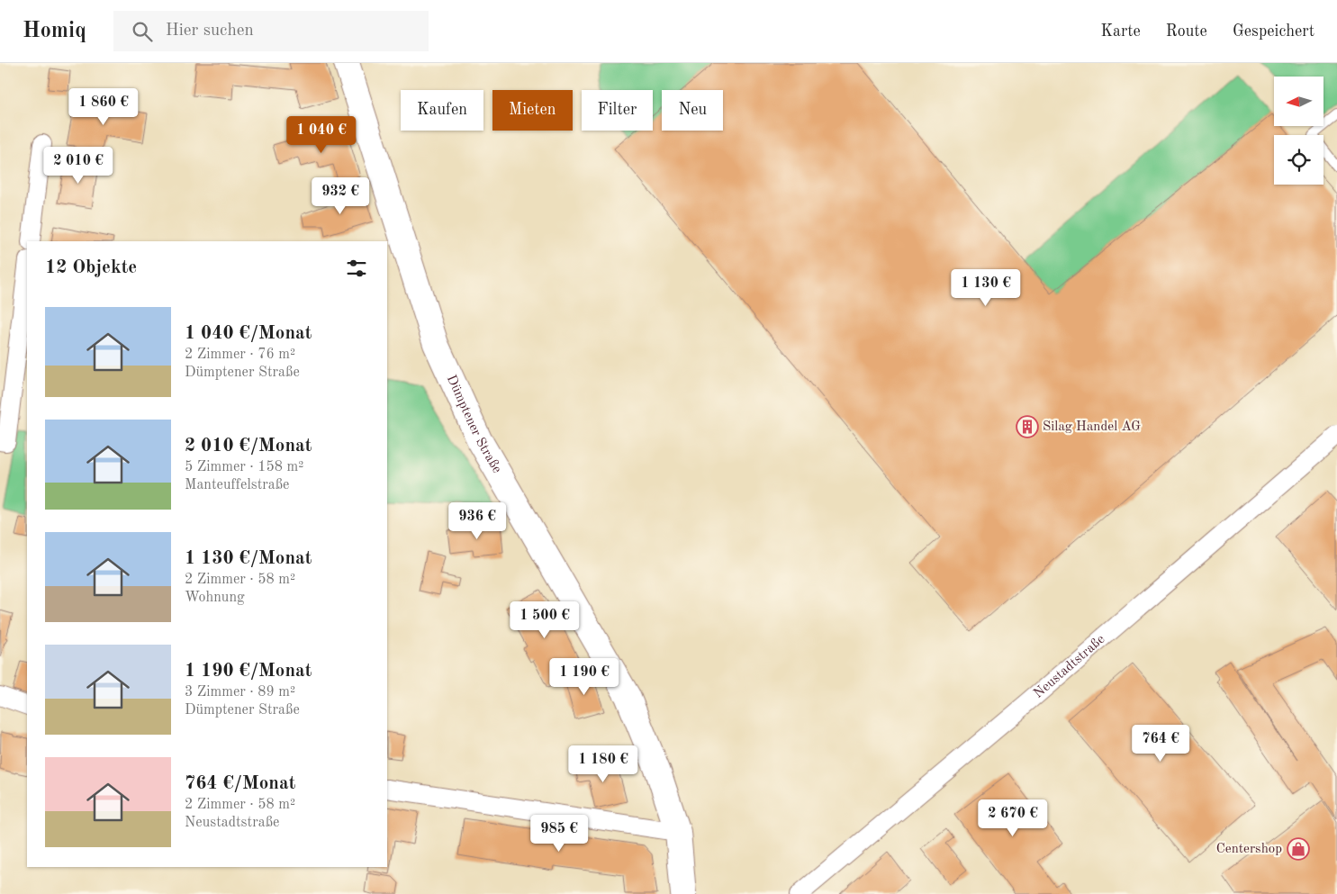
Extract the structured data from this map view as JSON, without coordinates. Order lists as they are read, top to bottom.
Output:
{
  "streets": {
    "street": ["Dümptener Straße", "Neustadtstraße"]
  },
  "places": {
    "building": ["Silag Handel AG"],
    "shop": ["Centershop"]
  },
  "north": "left",
  "page": {
    "header": "Homiq",
    "search": "Hier suchen",
    "nav": ["Karte", "Route", "Gespeichert"],
    "price": [
      "1 860 €",
      "1 040 €",
      "2 010 €",
      "932 €",
      "1 130 €",
      "936 €",
      "1 500 €",
      "1 190 €",
      "764 €",
      "1 180 €",
      "2 670 €",
      "985 €"
    ],
    "chip": [
      "Kaufen",
      "Mieten",
      "Filter",
      "Neu"
    ],
    "heading": "12 Objekte",
    "list": [
      {
        "name": "1 040 €/Monat",
        "note": "2 Zimmer · 76 m² · Dümptener Straße"
      },
      {
        "name": "2 010 €/Monat",
        "note": "5 Zimmer · 158 m² · Manteuffelstraße"
      },
      {
        "name": "1 130 €/Monat",
        "note": "2 Zimmer · 58 m² · Wohnung"
      },
      {
        "name": "1 190 €/Monat",
        "note": "3 Zimmer · 89 m² · Dümptener Straße"
      },
      {
        "name": "764 €/Monat",
        "note": "2 Zimmer · 58 m² · Neustadtstraße"
      }
    ]
  }
}
